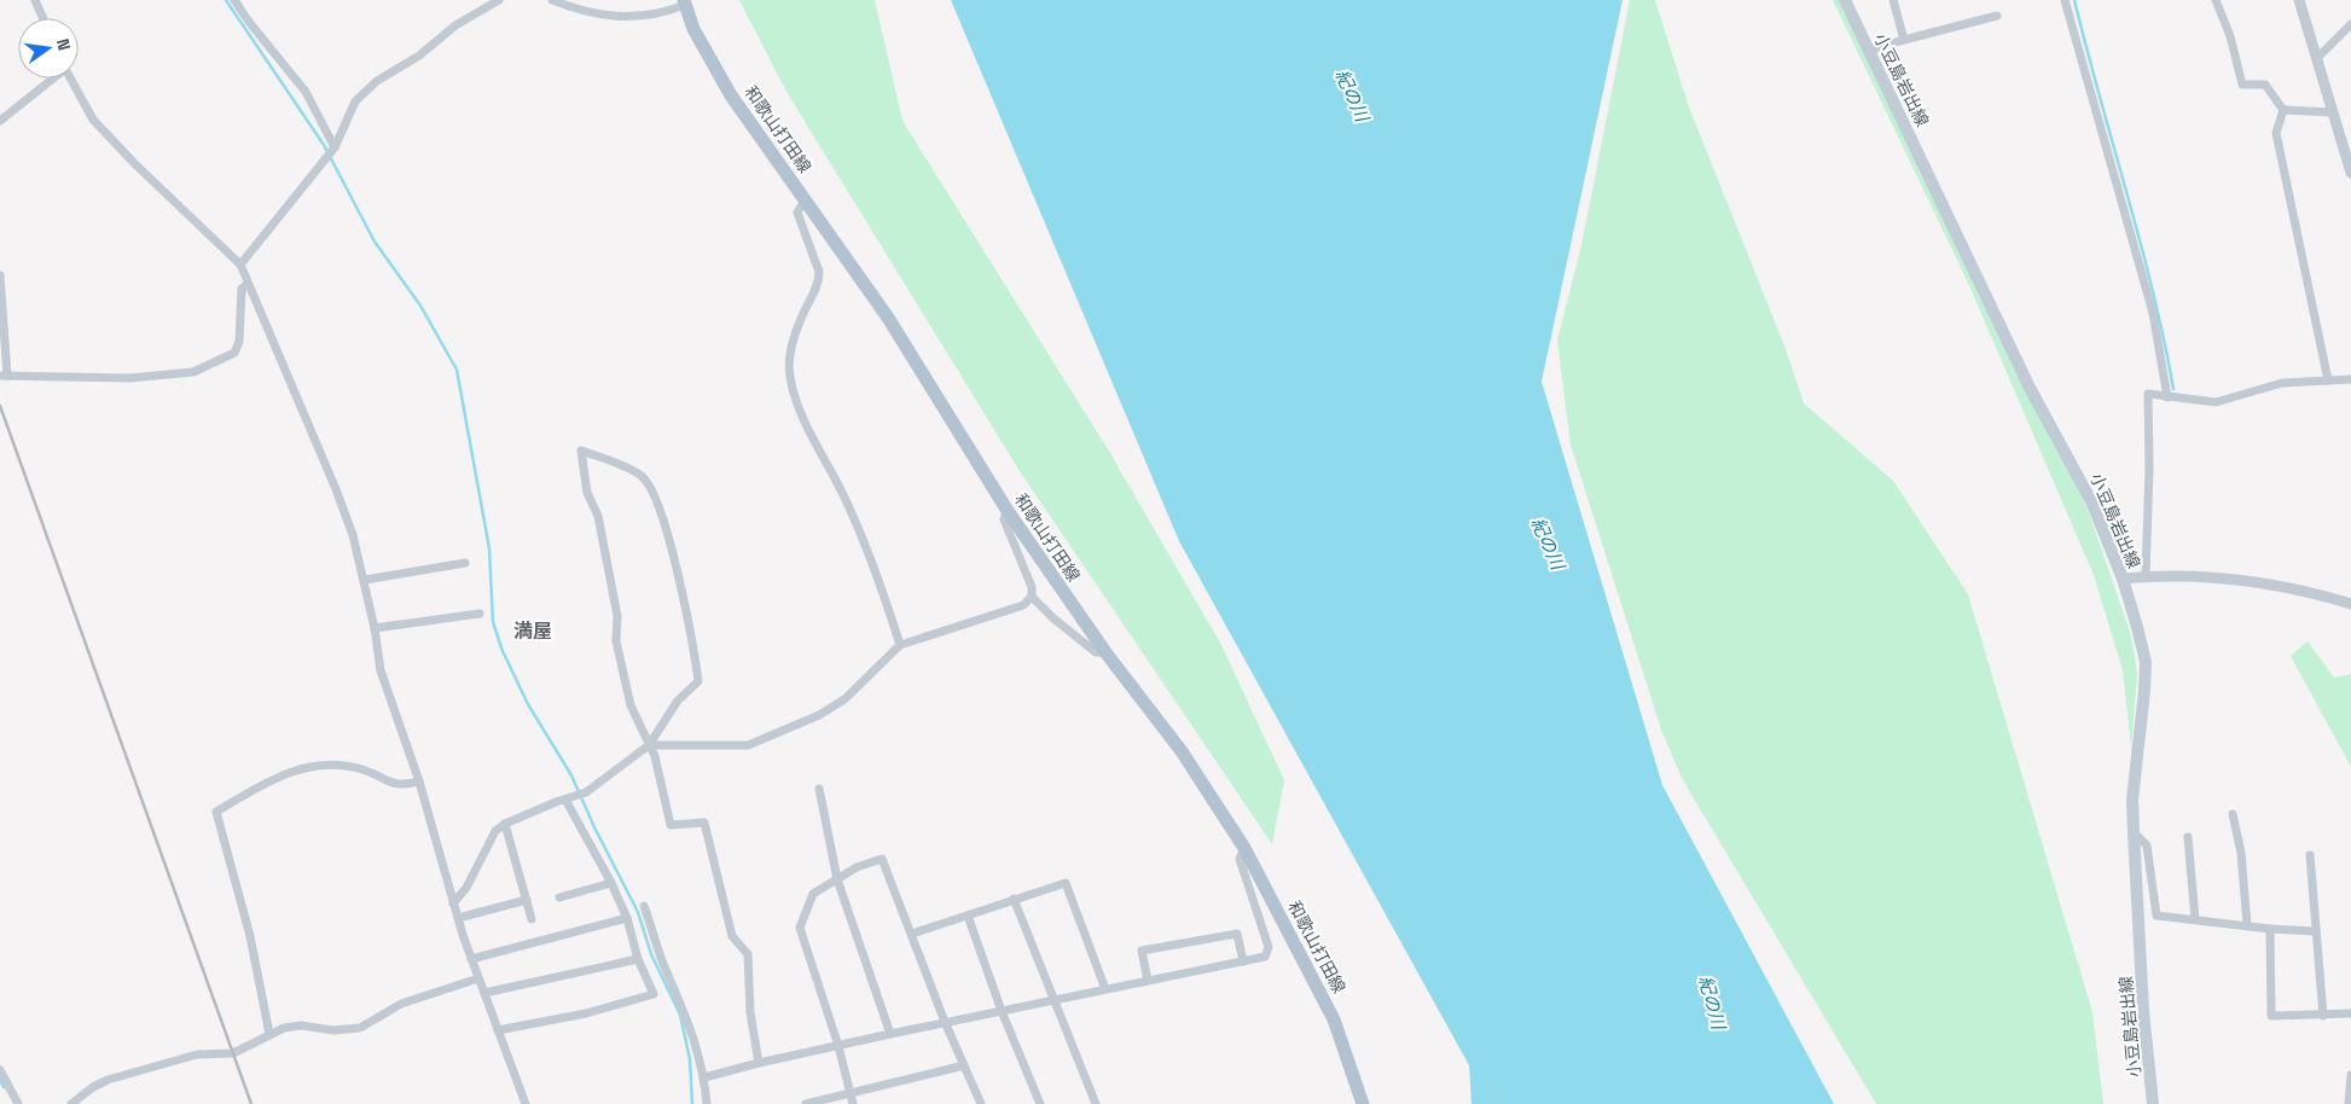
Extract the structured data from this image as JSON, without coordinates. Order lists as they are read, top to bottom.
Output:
{
  "streets": {
    "main road": ["小豆島岩出線", "和歌山打田線"]
  },
  "districts": ["満屋"],
  "water": ["紀の川"],
  "north": "right"
}
